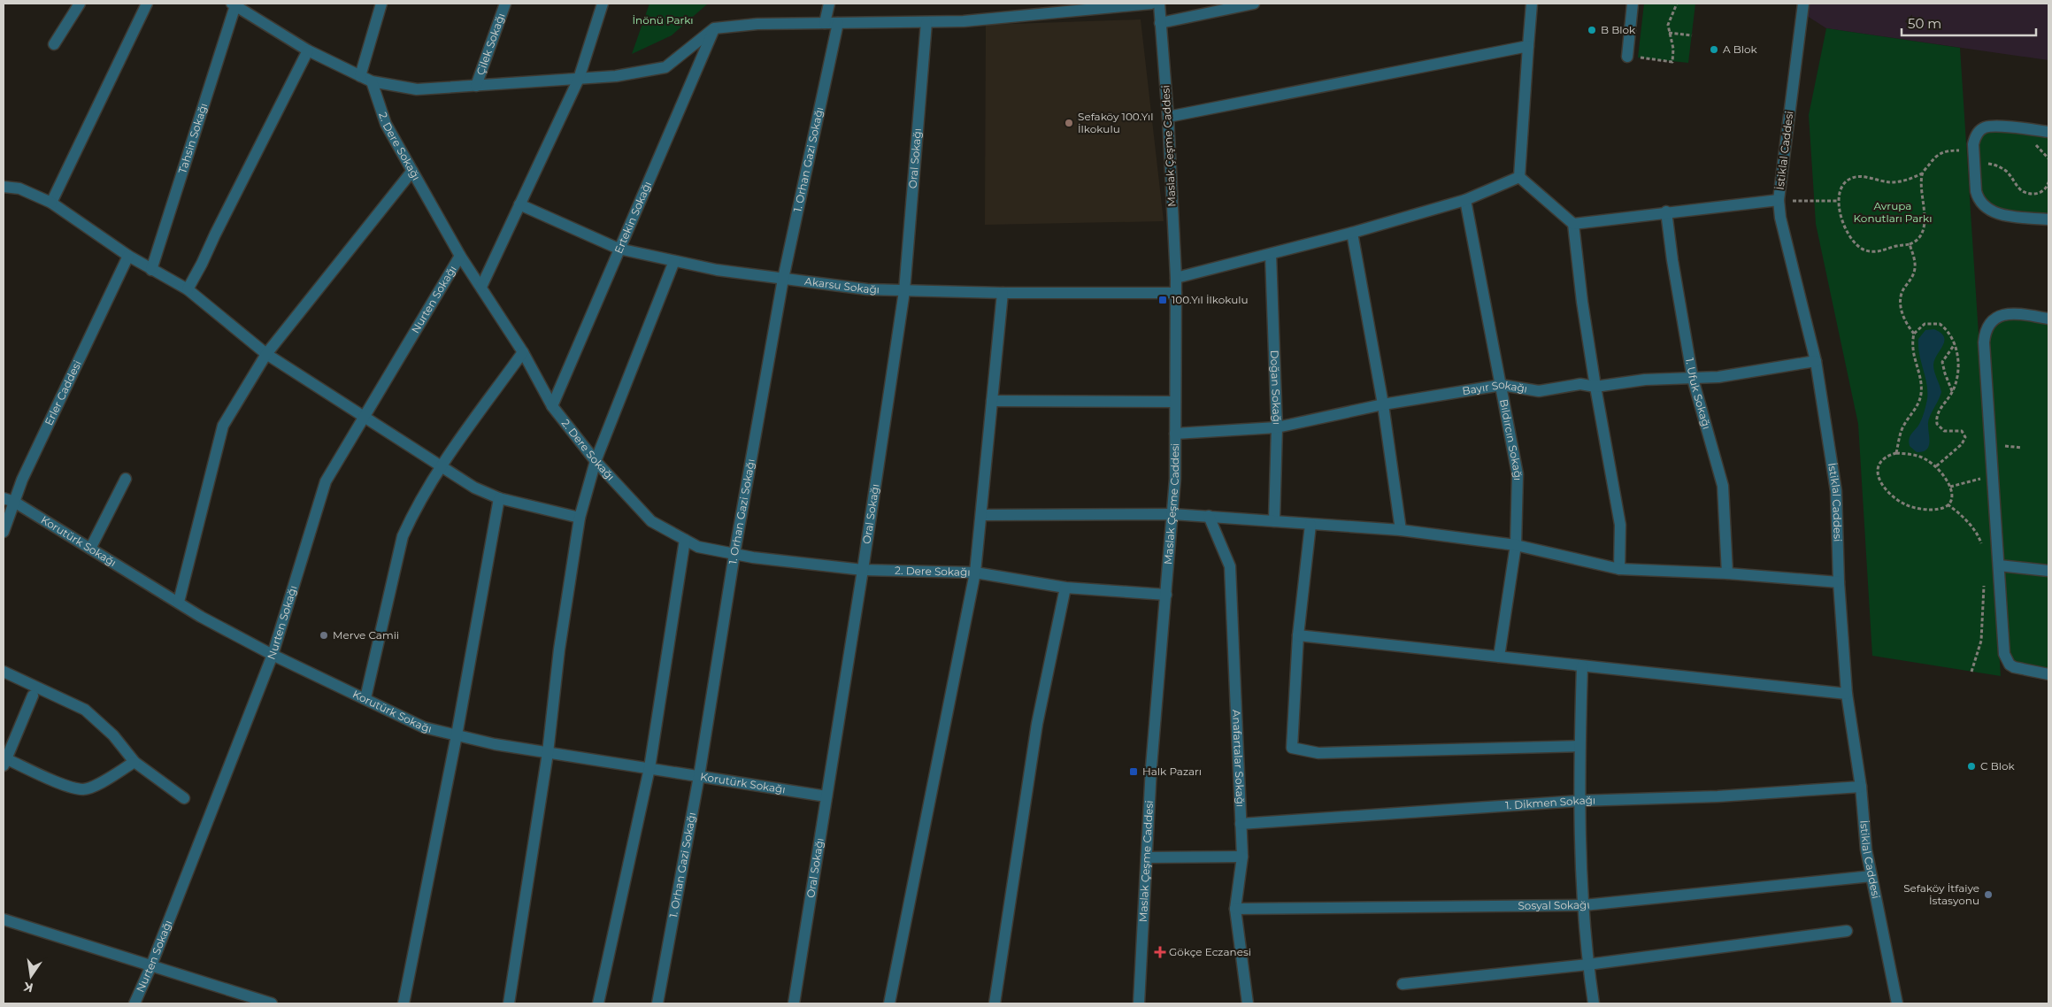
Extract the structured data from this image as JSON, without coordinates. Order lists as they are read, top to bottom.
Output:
{
  "streets": {
    "street": [
      "Çilek Sokağı",
      "Tahsin Sokağı",
      "2. Dere Sokağı",
      "Maslak Çeşme Caddesi",
      "İstiklal Caddesi",
      "Oral Sokağı",
      "1. Orhan Gazi Sokağı",
      "Ertekin Sokağı",
      "Akarsu Sokağı",
      "Nurten Sokağı",
      "Doğan Sokağı",
      "Bayır Sokağı",
      "Erler Caddesi",
      "1. Ufuk Sokağı",
      "Bıldırcın Sokağı",
      "Korutürk Sokağı",
      "Anafartalar Sokağı",
      "1. Dikmen Sokağı",
      "Sosyal Sokağı"
    ]
  },
  "crossings": [
    ["2. Dere Sokağı", "Maslak Çeşme Caddesi"],
    ["2. Dere Sokağı", "Oral Sokağı"],
    ["2. Dere Sokağı", "1. Orhan Gazi Sokağı"],
    ["2. Dere Sokağı", "Ertekin Sokağı"],
    ["2. Dere Sokağı", "Nurten Sokağı"],
    ["Maslak Çeşme Caddesi", "Akarsu Sokağı"],
    ["Maslak Çeşme Caddesi", "Bayır Sokağı"],
    ["İstiklal Caddesi", "Bayır Sokağı"],
    ["İstiklal Caddesi", "1. Dikmen Sokağı"],
    ["İstiklal Caddesi", "Sosyal Sokağı"],
    ["Oral Sokağı", "Akarsu Sokağı"],
    ["Oral Sokağı", "Korutürk Sokağı"],
    ["1. Orhan Gazi Sokağı", "Akarsu Sokağı"],
    ["1. Orhan Gazi Sokağı", "Korutürk Sokağı"],
    ["Ertekin Sokağı", "Akarsu Sokağı"],
    ["Nurten Sokağı", "Korutürk Sokağı"],
    ["Doğan Sokağı", "Bayır Sokağı"],
    ["Bayır Sokağı", "1. Ufuk Sokağı"],
    ["Bayır Sokağı", "Bıldırcın Sokağı"],
    ["Erler Caddesi", "Korutürk Sokağı"],
    ["Anafartalar Sokağı", "1. Dikmen Sokağı"],
    ["Anafartalar Sokağı", "Sosyal Sokağı"]
  ],
  "parks": ["İnönü Parkı", "Avrupa Konutları Parkı"],
  "places": {
    "other": [
      "B Blok",
      "A Blok",
      "Sefaköy 100.Yıl İlkokulu",
      "Merve Camii",
      "C Blok",
      "Sefaköy İtfaiye İstasyonu"
    ],
    "transit": ["100.Yıl İlkokulu", "Halk Pazarı"],
    "health": ["Gökçe Eczanesi"]
  },
  "scale_bar": "50 m",
  "north": "bottom"
}
